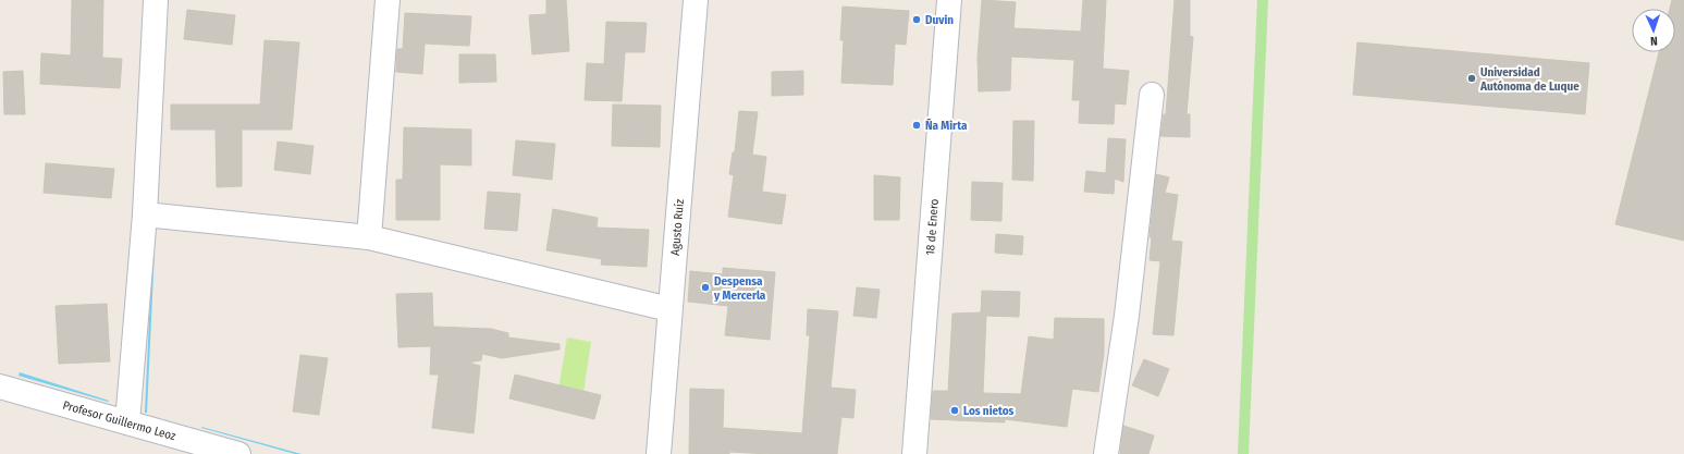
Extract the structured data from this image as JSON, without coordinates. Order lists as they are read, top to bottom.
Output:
{
  "streets": {
    "street": ["Agusto Ruíz", "18 de Enero", "Profesor Guillermo Leoz"]
  },
  "places": [
    "Duvin",
    "Universidad Autónoma de Luque",
    "Ña Mirta",
    "Despensa y Mercerla",
    "Los nietos"
  ],
  "north": "bottom"
}
